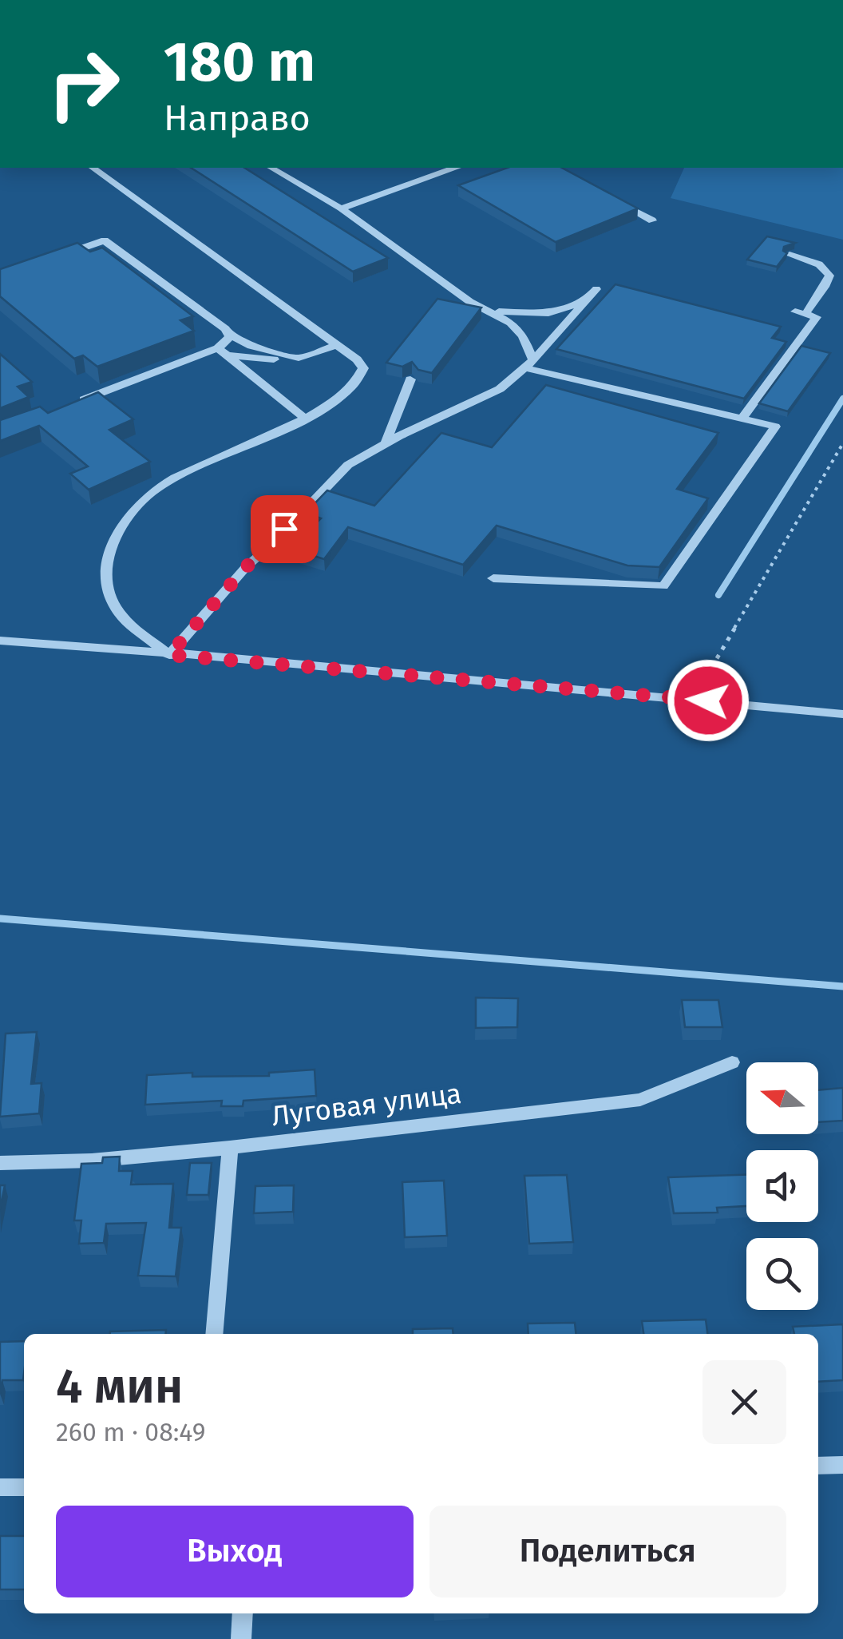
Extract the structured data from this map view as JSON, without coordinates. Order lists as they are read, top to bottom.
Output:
{
  "streets": {
    "street": ["Луговая улица"]
  },
  "north": "left",
  "page": {
    "turn": ["180 m", "Направо"],
    "heading": ["4 мин", "260 m · 08:49"],
    "buttons": ["Выход", "Поделиться"]
  }
}
